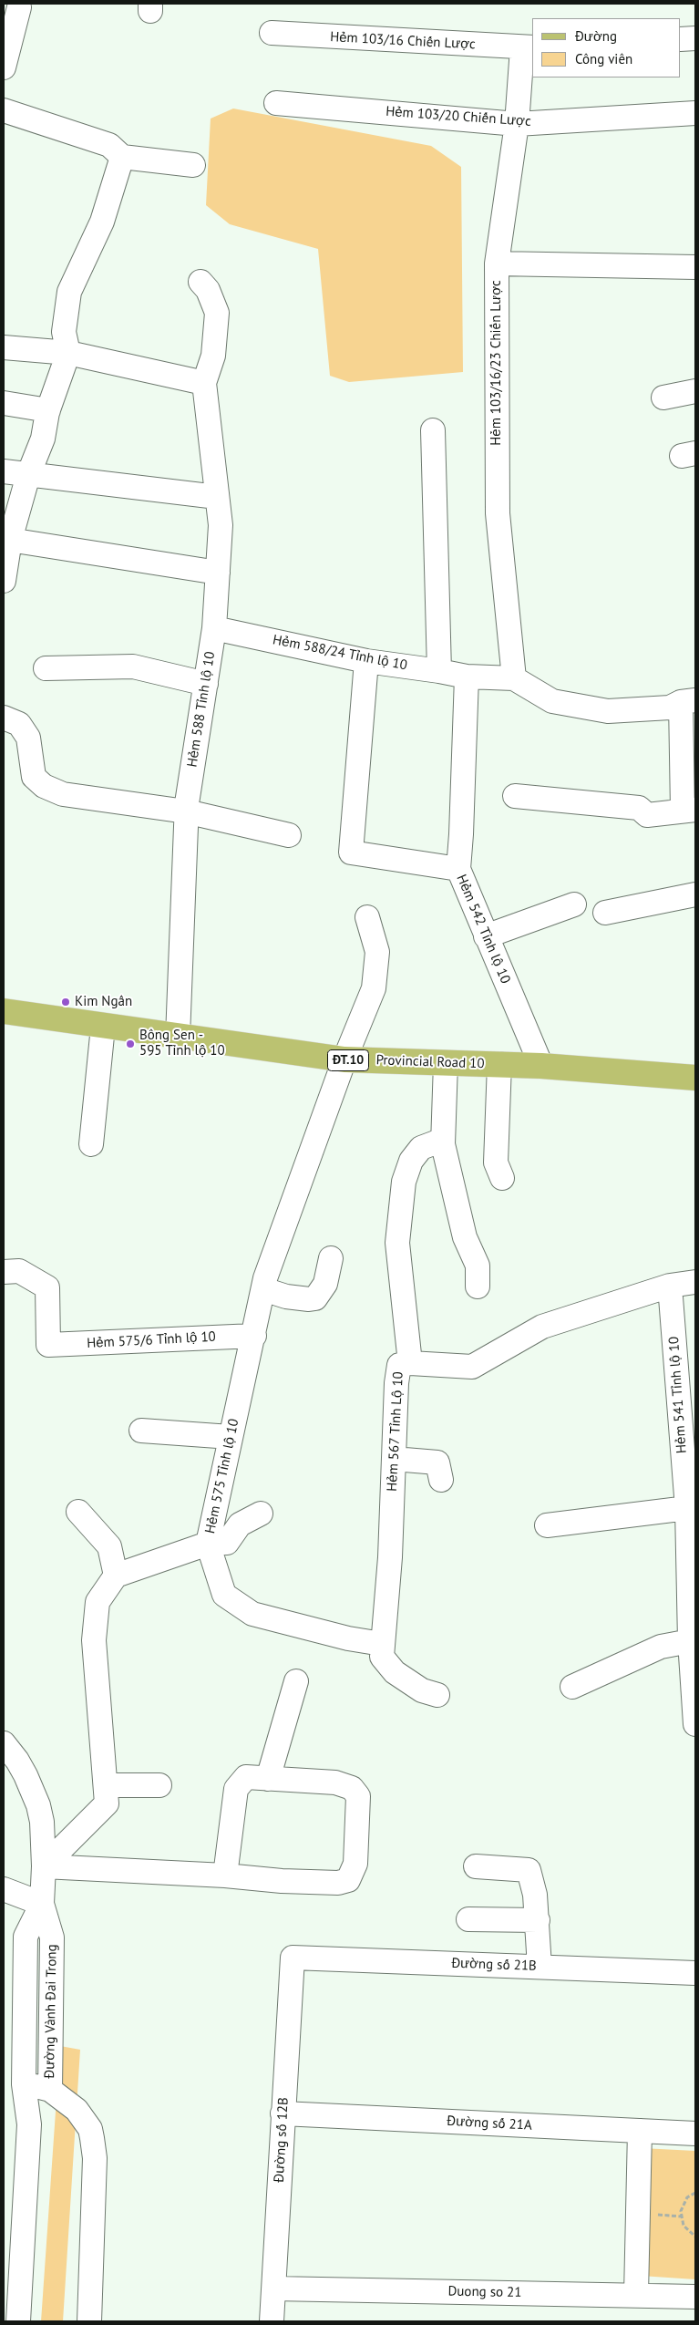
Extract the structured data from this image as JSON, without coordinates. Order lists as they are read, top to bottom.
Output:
{
  "streets": {
    "main road": ["ĐT.10", "Provincial Road 10"],
    "street": [
      "Hẻm 103/16 Chiến Lược",
      "Hẻm 103/20 Chiến Lược",
      "Hẻm 103/16/23 Chiến Lược",
      "Hẻm 588/24 Tỉnh lộ 10",
      "Hẻm 588 Tỉnh lộ 10",
      "Hẻm 542 Tỉnh lộ 10",
      "Hẻm 575/6 Tỉnh lộ 10",
      "Hẻm 541 Tỉnh lộ 10",
      "Hẻm 567 Tỉnh Lộ 10",
      "Hẻm 575 Tỉnh lộ 10",
      "Đường số 21B",
      "Đường Vành Đai Trong",
      "Đường số 21A",
      "Đường số 12B",
      "Duong so 21"
    ]
  },
  "crossings": [
    ["Hẻm 103/16 Chiến Lược", "Hẻm 103/16/23 Chiến Lược"],
    ["Hẻm 103/20 Chiến Lược", "Hẻm 103/16/23 Chiến Lược"],
    ["Hẻm 103/16/23 Chiến Lược", "Hẻm 588/24 Tỉnh lộ 10"],
    ["Hẻm 588/24 Tỉnh lộ 10", "Hẻm 588 Tỉnh lộ 10"],
    ["Hẻm 588/24 Tỉnh lộ 10", "Hẻm 542 Tỉnh lộ 10"],
    ["Hẻm 588 Tỉnh lộ 10", "Provincial Road 10"],
    ["Hẻm 542 Tỉnh lộ 10", "Provincial Road 10"],
    ["Provincial Road 10", "Hẻm 575 Tỉnh lộ 10"],
    ["Hẻm 575/6 Tỉnh lộ 10", "Hẻm 575 Tỉnh lộ 10"],
    ["Đường số 21B", "Đường số 12B"],
    ["Đường số 21A", "Đường số 12B"],
    ["Đường số 12B", "Duong so 21"]
  ],
  "places": ["Kim Ngân", "Bông Sen - 595 Tỉnh lộ 10"],
  "legend": ["Đường", "Công viên"]
}
